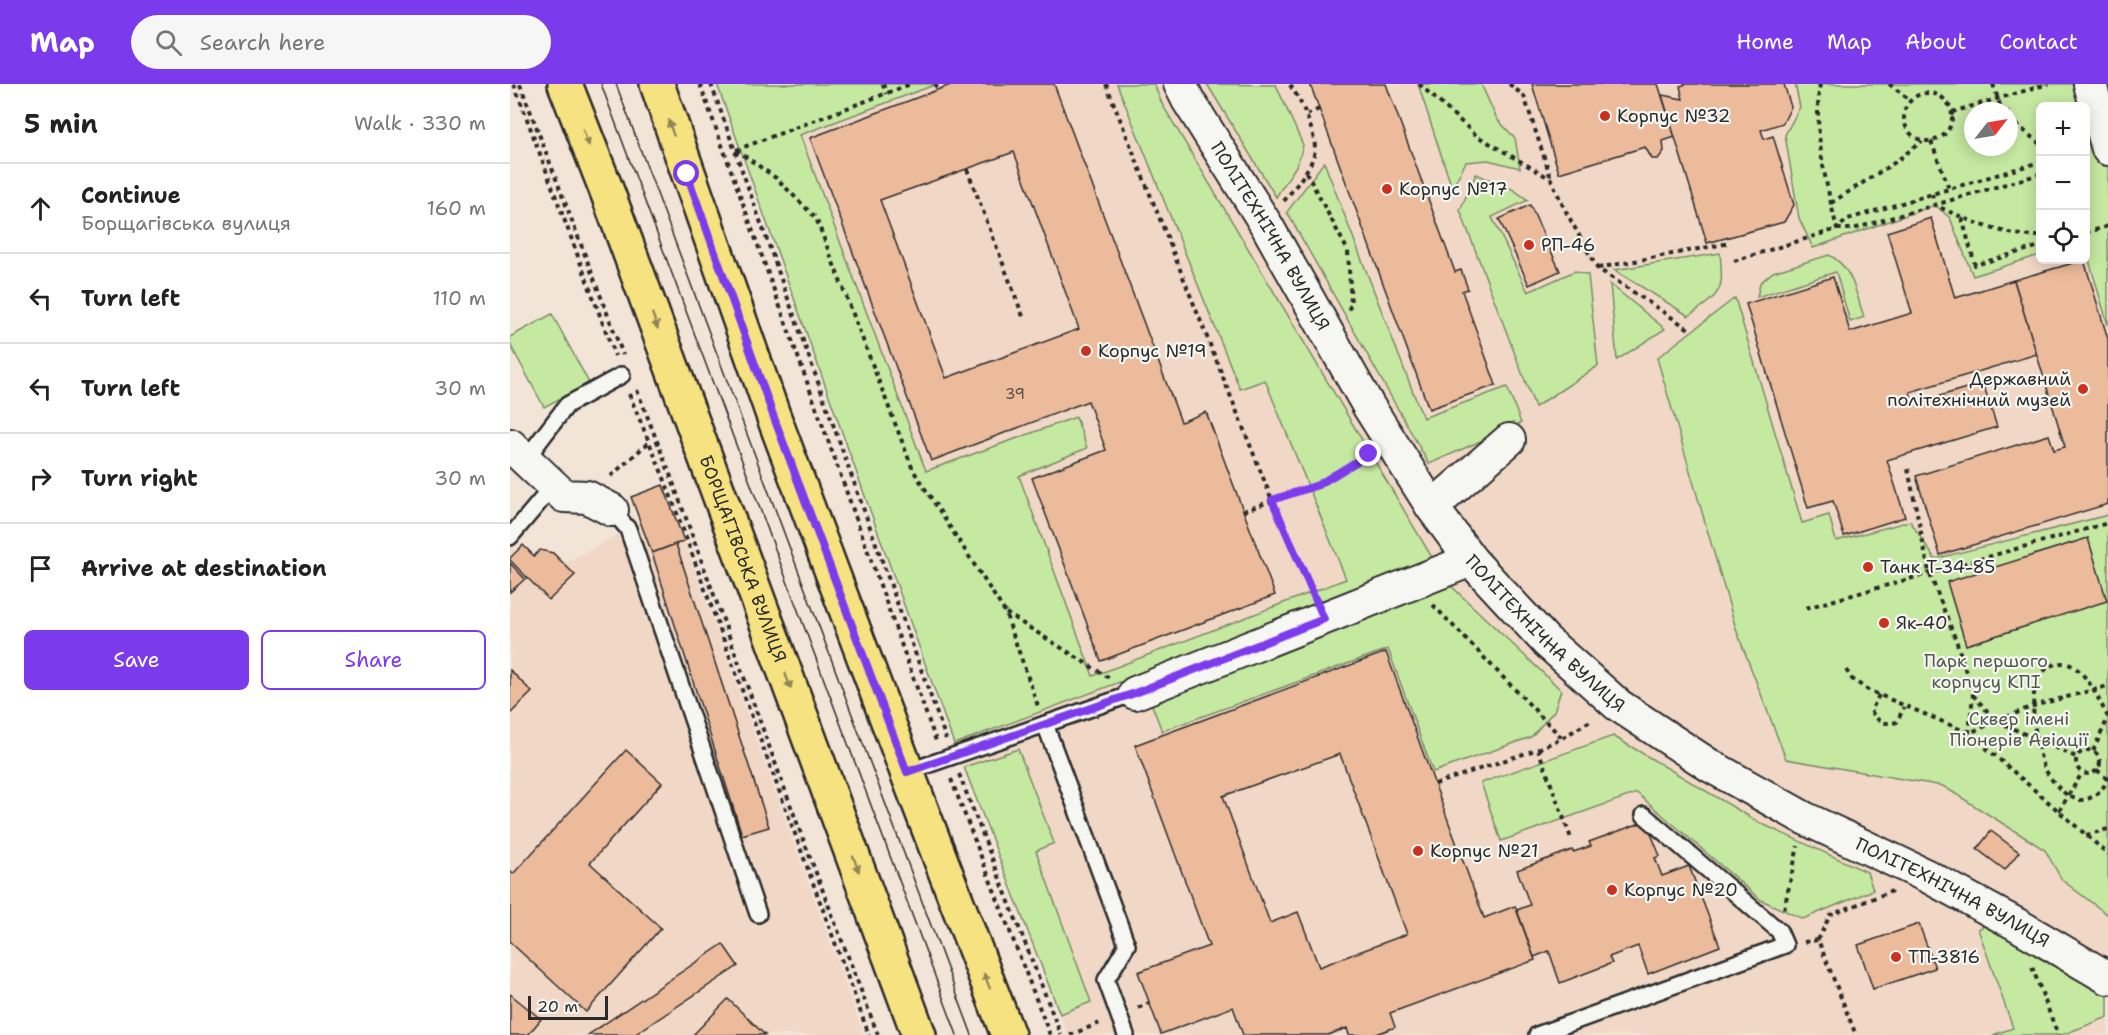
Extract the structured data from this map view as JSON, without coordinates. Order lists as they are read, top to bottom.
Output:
{
  "streets": {
    "main road": ["БОРЩАГІВСЬКА ВУЛИЦЯ"],
    "street": ["ПОЛІТЕХНІЧНА ВУЛИЦЯ"]
  },
  "parks": ["Парк першого корпусу КПІ", "Сквер імені Піонерів Авіації"],
  "places": [
    "Корпус №32",
    "Корпус №17",
    "РП-46",
    "Корпус №19",
    "Державний політехнічний музей",
    "Танк Т-34-85",
    "Як-40",
    "Корпус №21",
    "Корпус №20",
    "ТП-3816"
  ],
  "house_numbers": ["39"],
  "scale_bar": "20 m",
  "north": "top right",
  "page": {
    "header": "Map",
    "search": "Search here",
    "nav": [
      "Home",
      "Map",
      "About",
      "Contact"
    ],
    "heading": ["5 min", "Walk · 330 m"],
    "map_buttons": ["+", "−"],
    "list": [
      ["Continue", "Борщагівська вулиця", "160 m"],
      ["Turn left", "110 m"],
      ["Turn left", "30 m"],
      ["Turn right", "30 m"],
      "Arrive at destination"
    ],
    "buttons": ["Save", "Share"],
    "scale": "20 m"
  }
}
